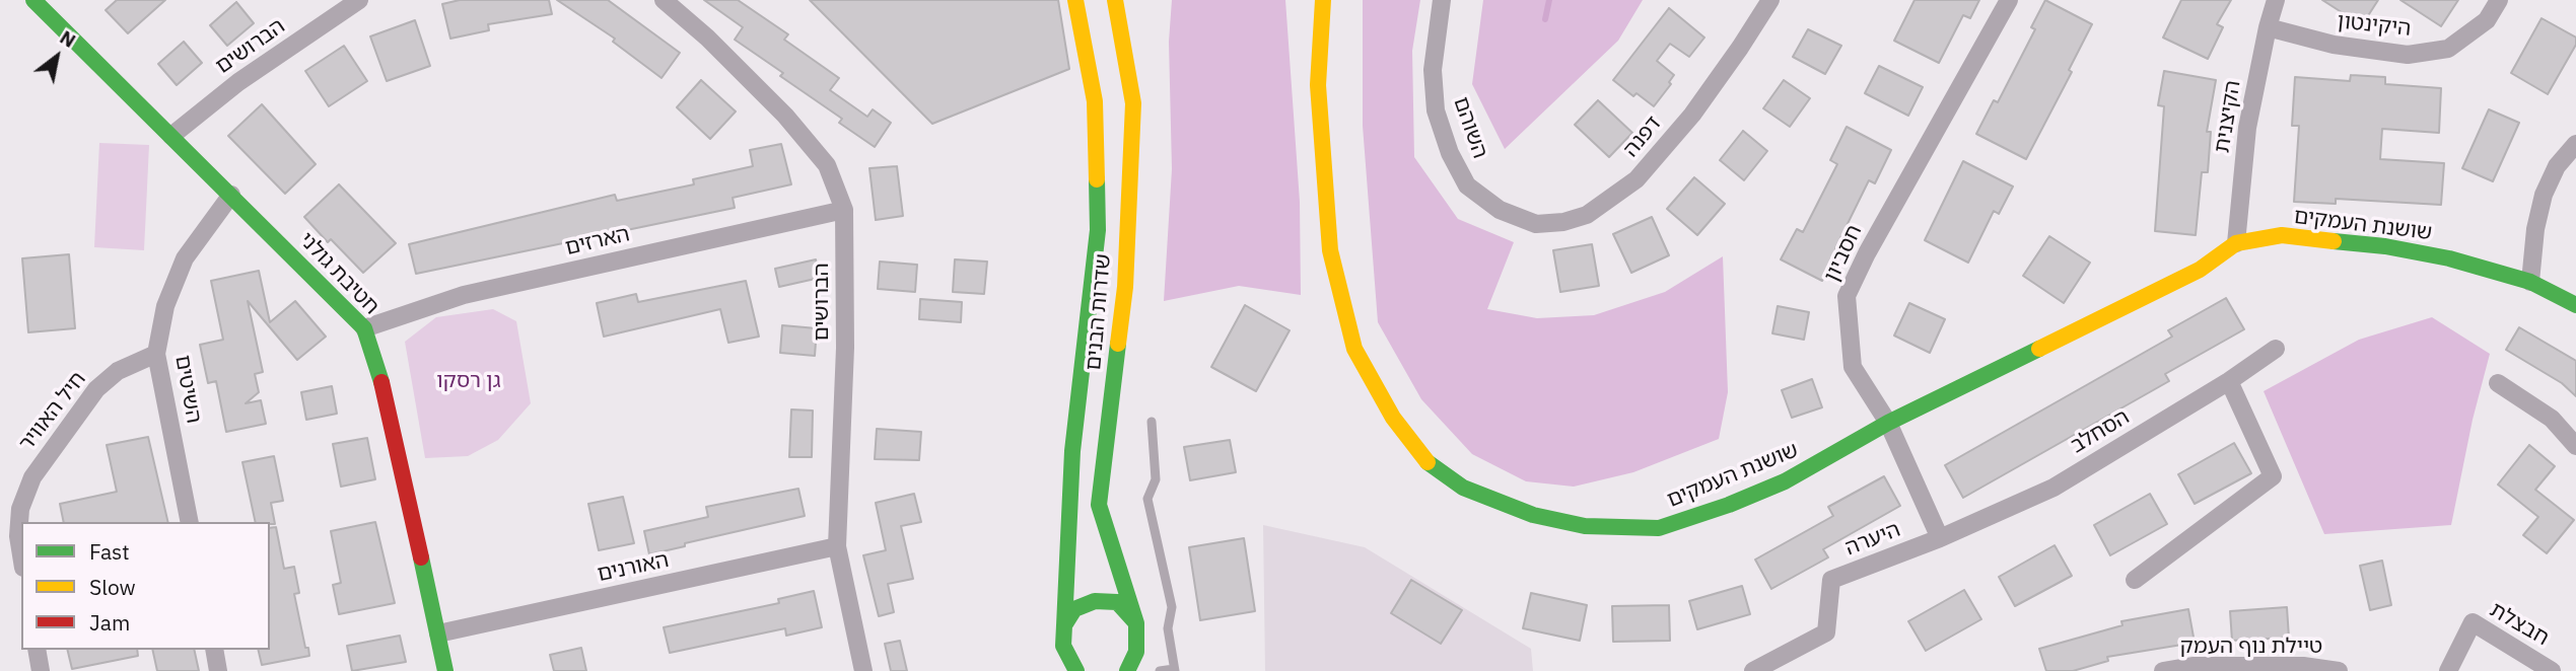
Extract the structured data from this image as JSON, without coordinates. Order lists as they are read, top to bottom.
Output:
{
  "streets": {
    "street": [
      "היקינטון",
      "הברושים",
      "הקיצנית",
      "השוהם",
      "דפנה",
      "שושנת העמקים",
      "הארזים",
      "חסביון",
      "חטיבת גולני",
      "שדרות הבנים",
      "השיטים",
      "חיל האוויר",
      "הסחלב",
      "היערה",
      "האורנים",
      "חבצלת",
      "טיילת נוף העמק"
    ]
  },
  "crossings": [
    ["היקינטון", "הקיצנית"],
    ["הברושים", "הארזים"],
    ["הברושים", "חטיבת גולני"],
    ["הברושים", "האורנים"],
    ["הקיצנית", "שושנת העמקים"],
    ["השוהם", "דפנה"],
    ["שושנת העמקים", "חסביון"],
    ["הארזים", "חטיבת גולני"],
    ["חסביון", "הסחלב"],
    ["חסביון", "היערה"],
    ["חטיבת גולני", "השיטים"],
    ["חטיבת גולני", "האורנים"],
    ["השיטים", "חיל האוויר"],
    ["הסחלב", "היערה"]
  ],
  "parks": ["גן רסקו"],
  "legend": ["Fast", "Slow", "Jam"],
  "north": "top right"
}
